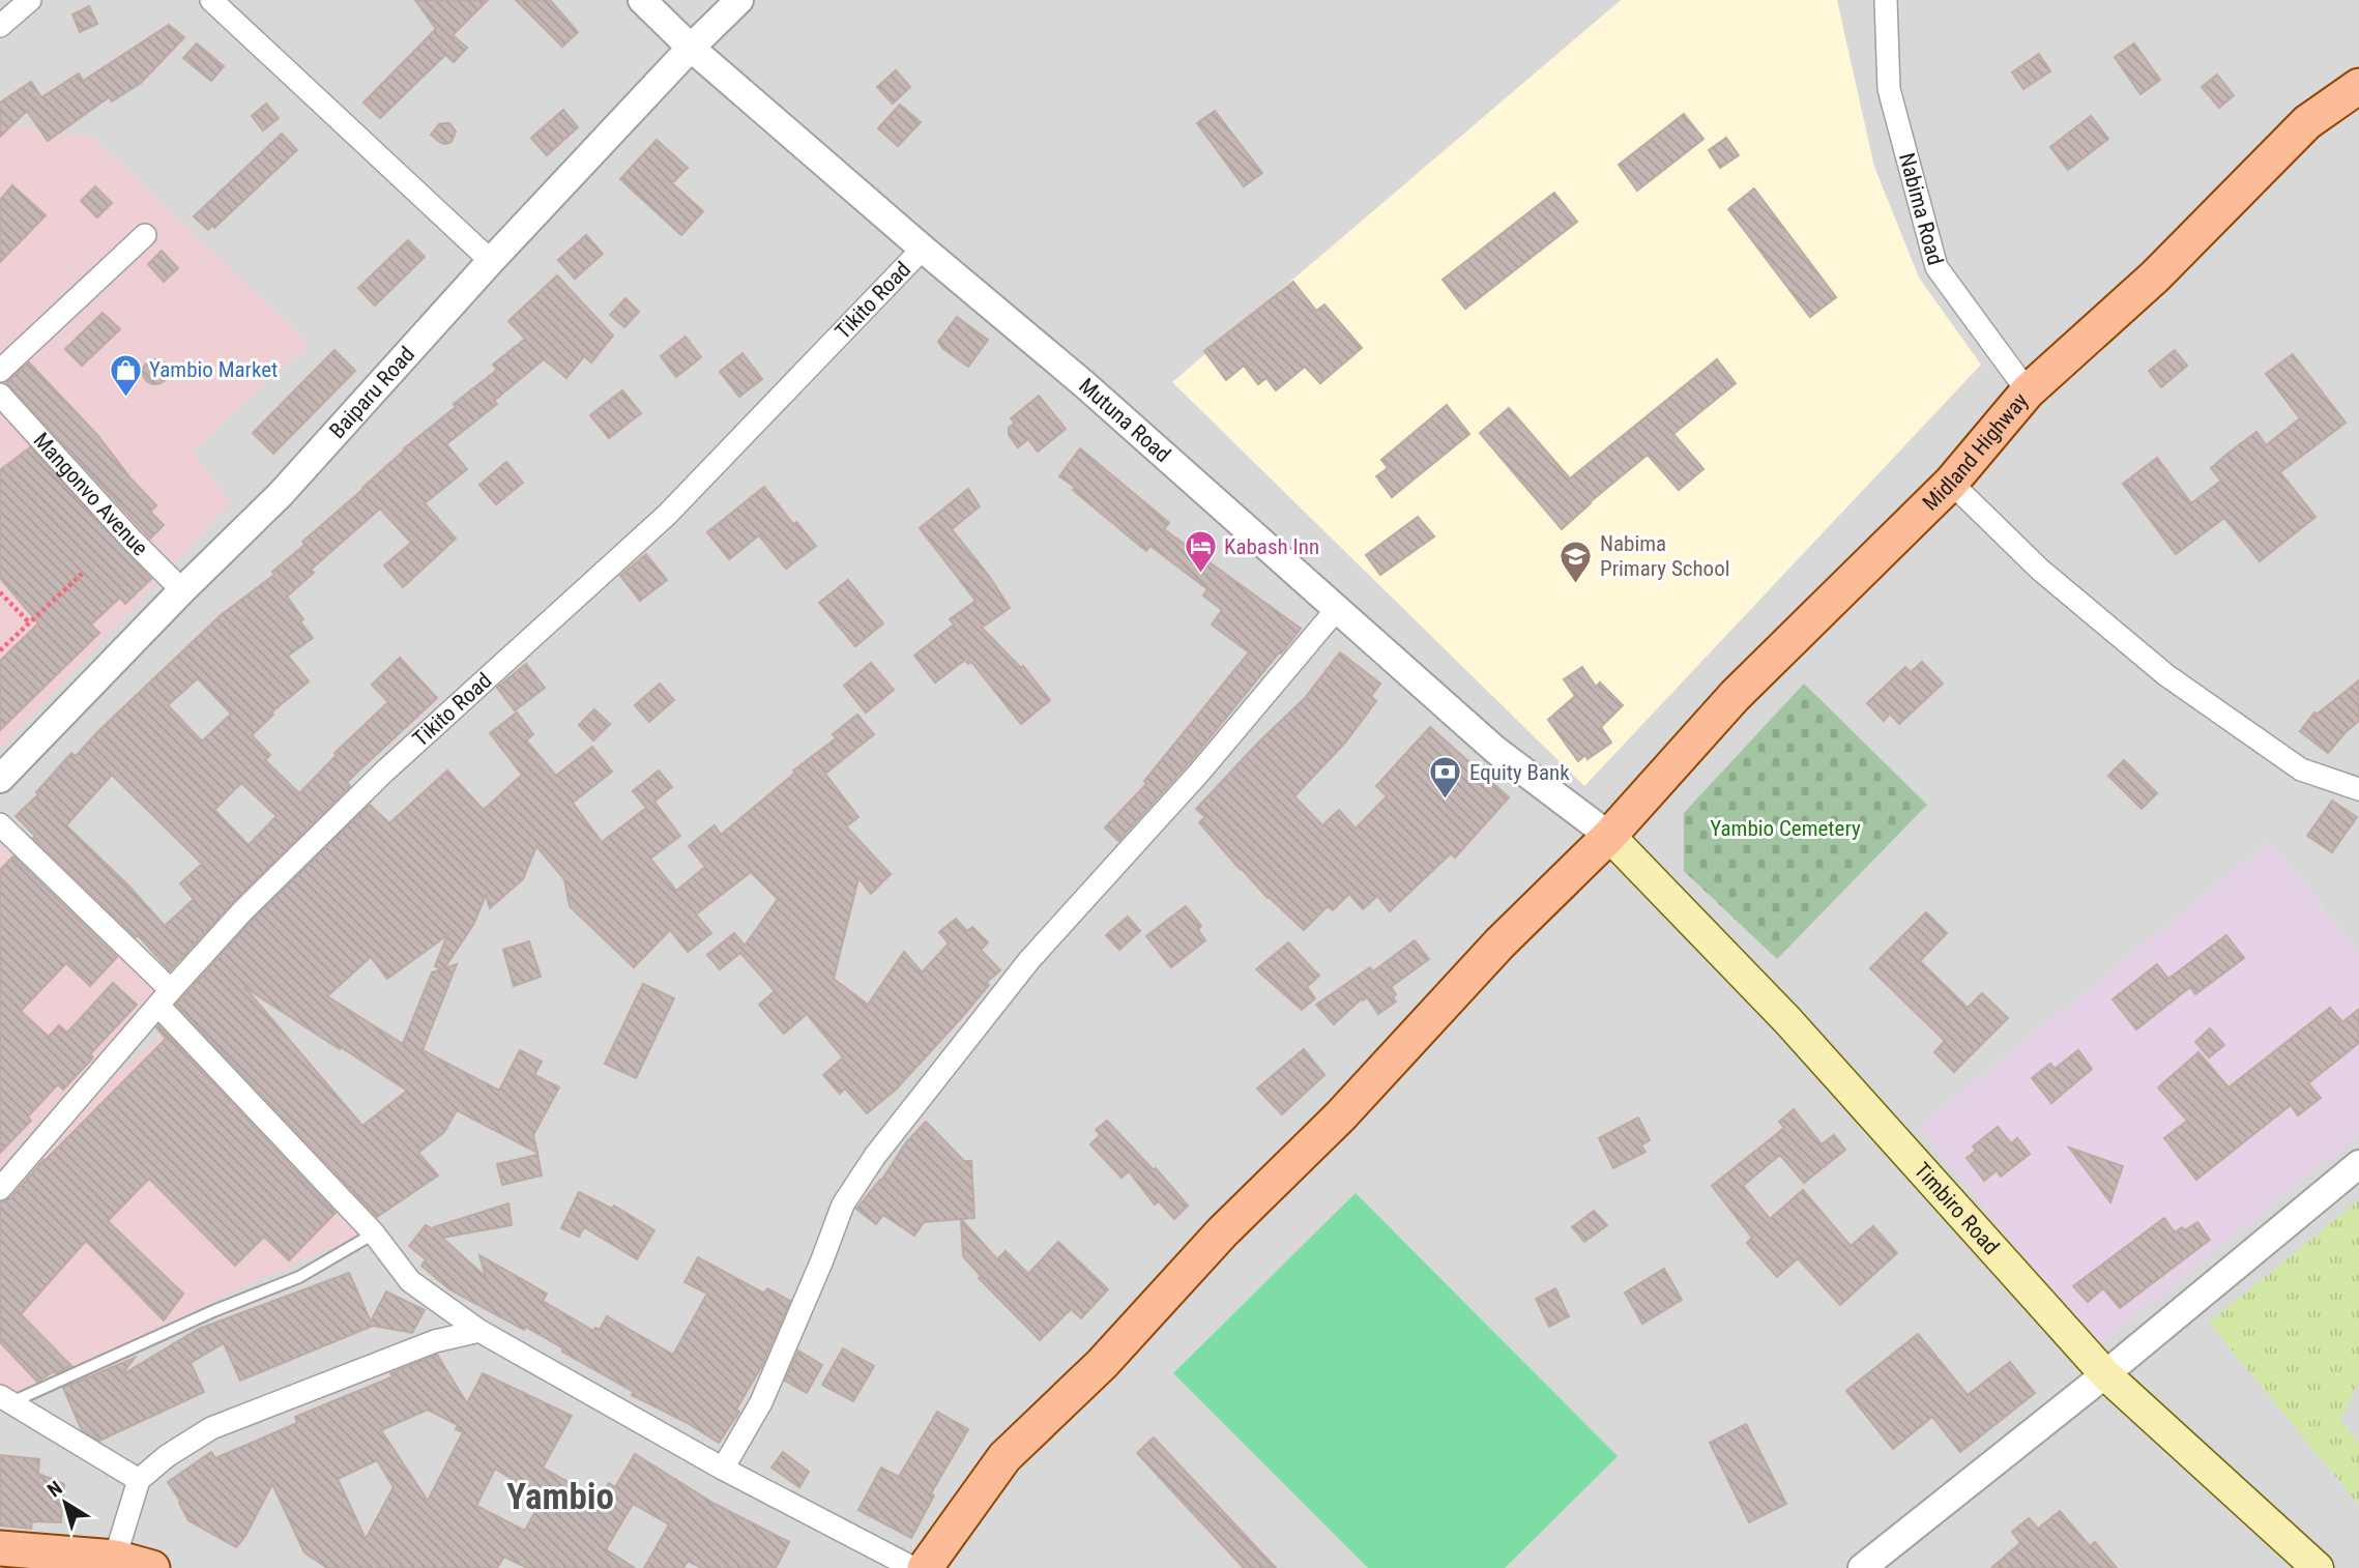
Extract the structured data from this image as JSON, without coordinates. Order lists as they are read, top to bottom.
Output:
{
  "streets": {
    "main road": ["Midland Highway", "Timbiro Road"],
    "street": [
      "Nabima Road",
      "Tikito Road",
      "Baiparu Road",
      "Mutuna Road",
      "Mangonvo Avenue"
    ]
  },
  "crossings": [
    ["Nabima Road", "Midland Highway"],
    ["Tikito Road", "Mutuna Road"],
    ["Baiparu Road", "Mutuna Road"],
    ["Baiparu Road", "Mangonvo Avenue"],
    ["Mutuna Road", "Midland Highway"],
    ["Mutuna Road", "Timbiro Road"],
    ["Midland Highway", "Timbiro Road"]
  ],
  "districts": ["Yambio"],
  "parks": ["Yambio Cemetery"],
  "places": {
    "shop": ["Yambio Market"],
    "hotel": ["Kabash Inn"],
    "school or university": ["Nabima Primary School"],
    "bank": ["Equity Bank"]
  },
  "north": "top left"
}
